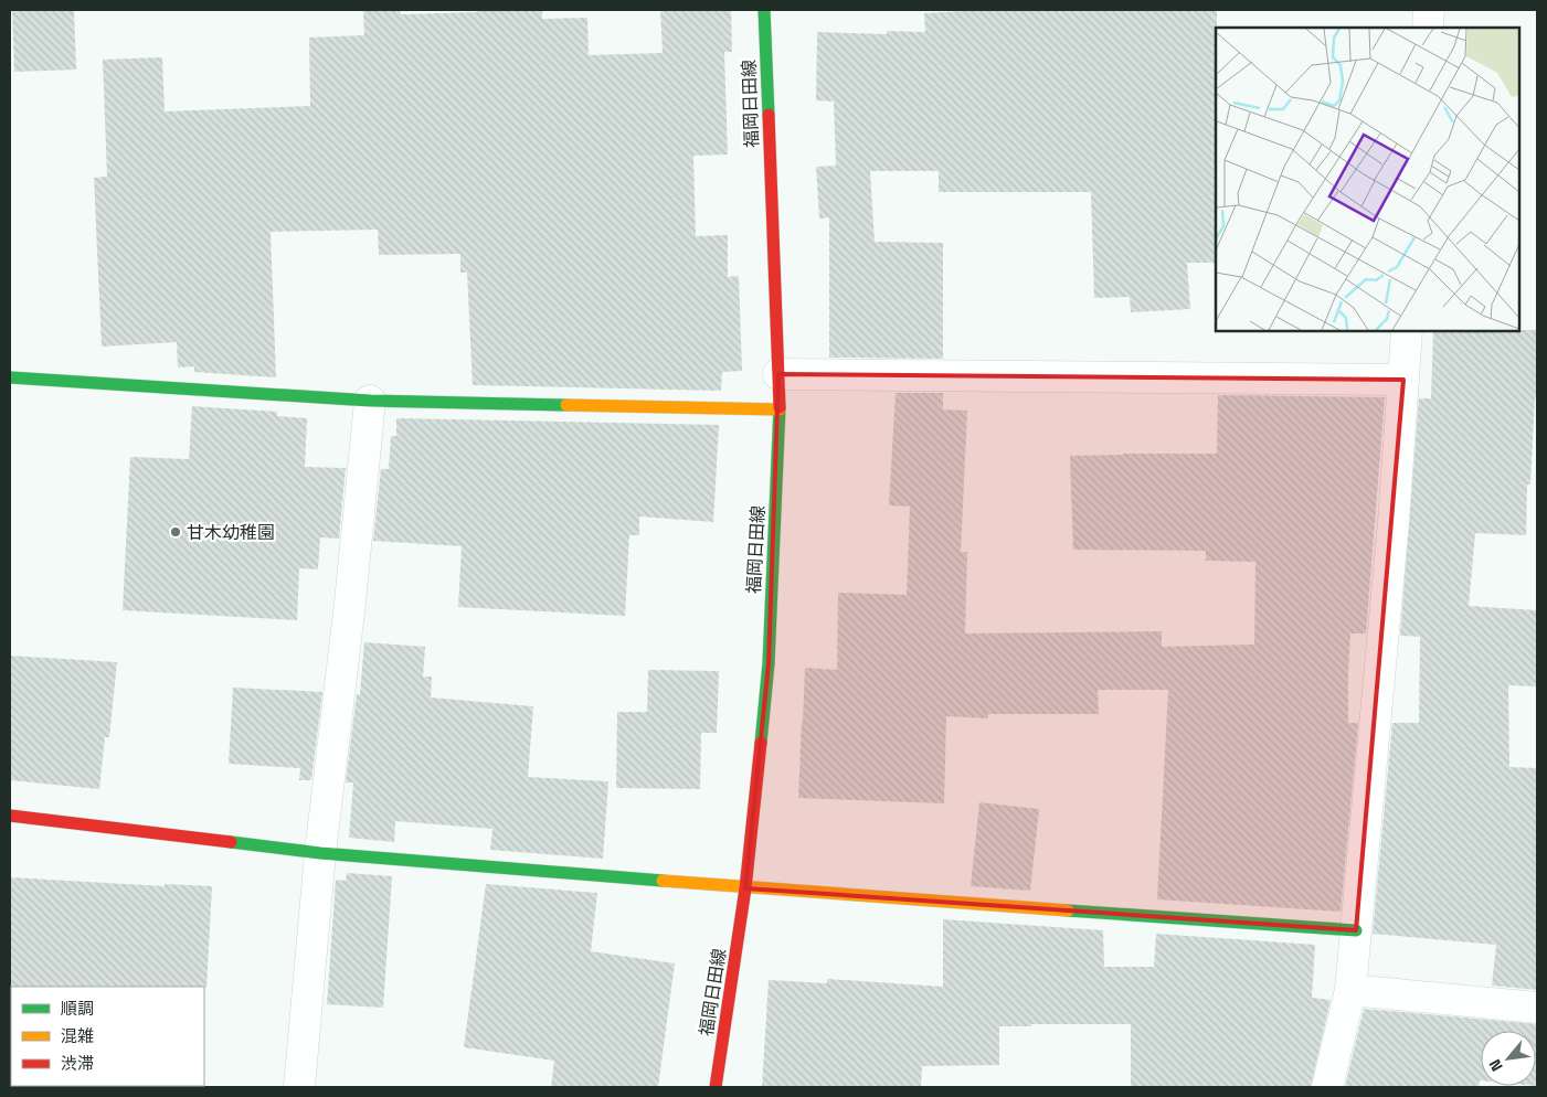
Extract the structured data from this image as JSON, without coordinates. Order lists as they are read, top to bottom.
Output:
{
  "streets": {
    "street": ["福岡日田線"]
  },
  "places": ["甘木幼稚園"],
  "legend": ["順調", "混雑", "渋滞"],
  "north": "bottom left"
}
